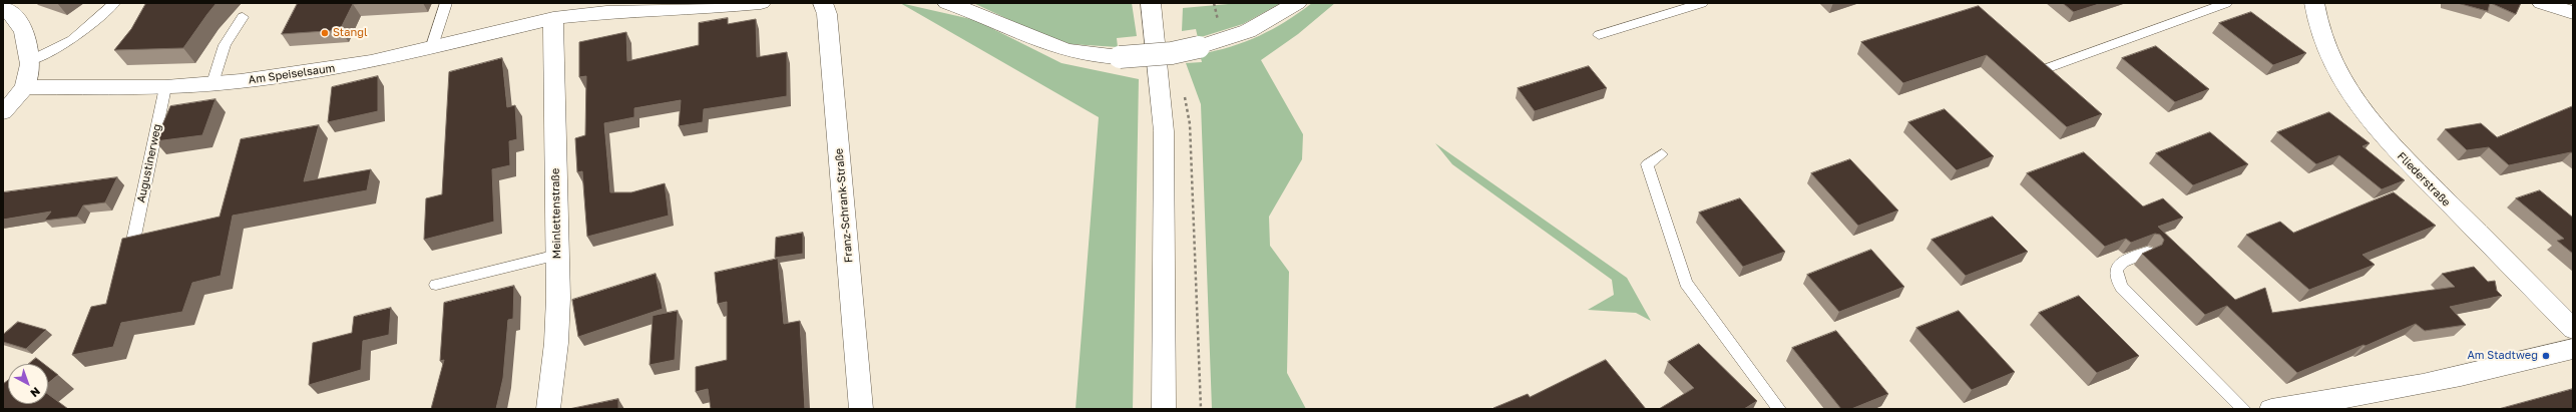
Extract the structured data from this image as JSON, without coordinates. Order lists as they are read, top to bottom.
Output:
{
  "streets": {
    "street": [
      "Am Speiselsaum",
      "Fliederstraße",
      "Franz-Schrank-Straße",
      "Meinlettenstraße"
    ],
    "lane": ["Augustinerweg"]
  },
  "crossings": [
    ["Am Speiselsaum", "Augustinerweg"],
    ["Am Speiselsaum", "Meinlettenstraße"]
  ],
  "places": ["Stangl", "Am Stadtweg"],
  "north": "bottom right"
}
